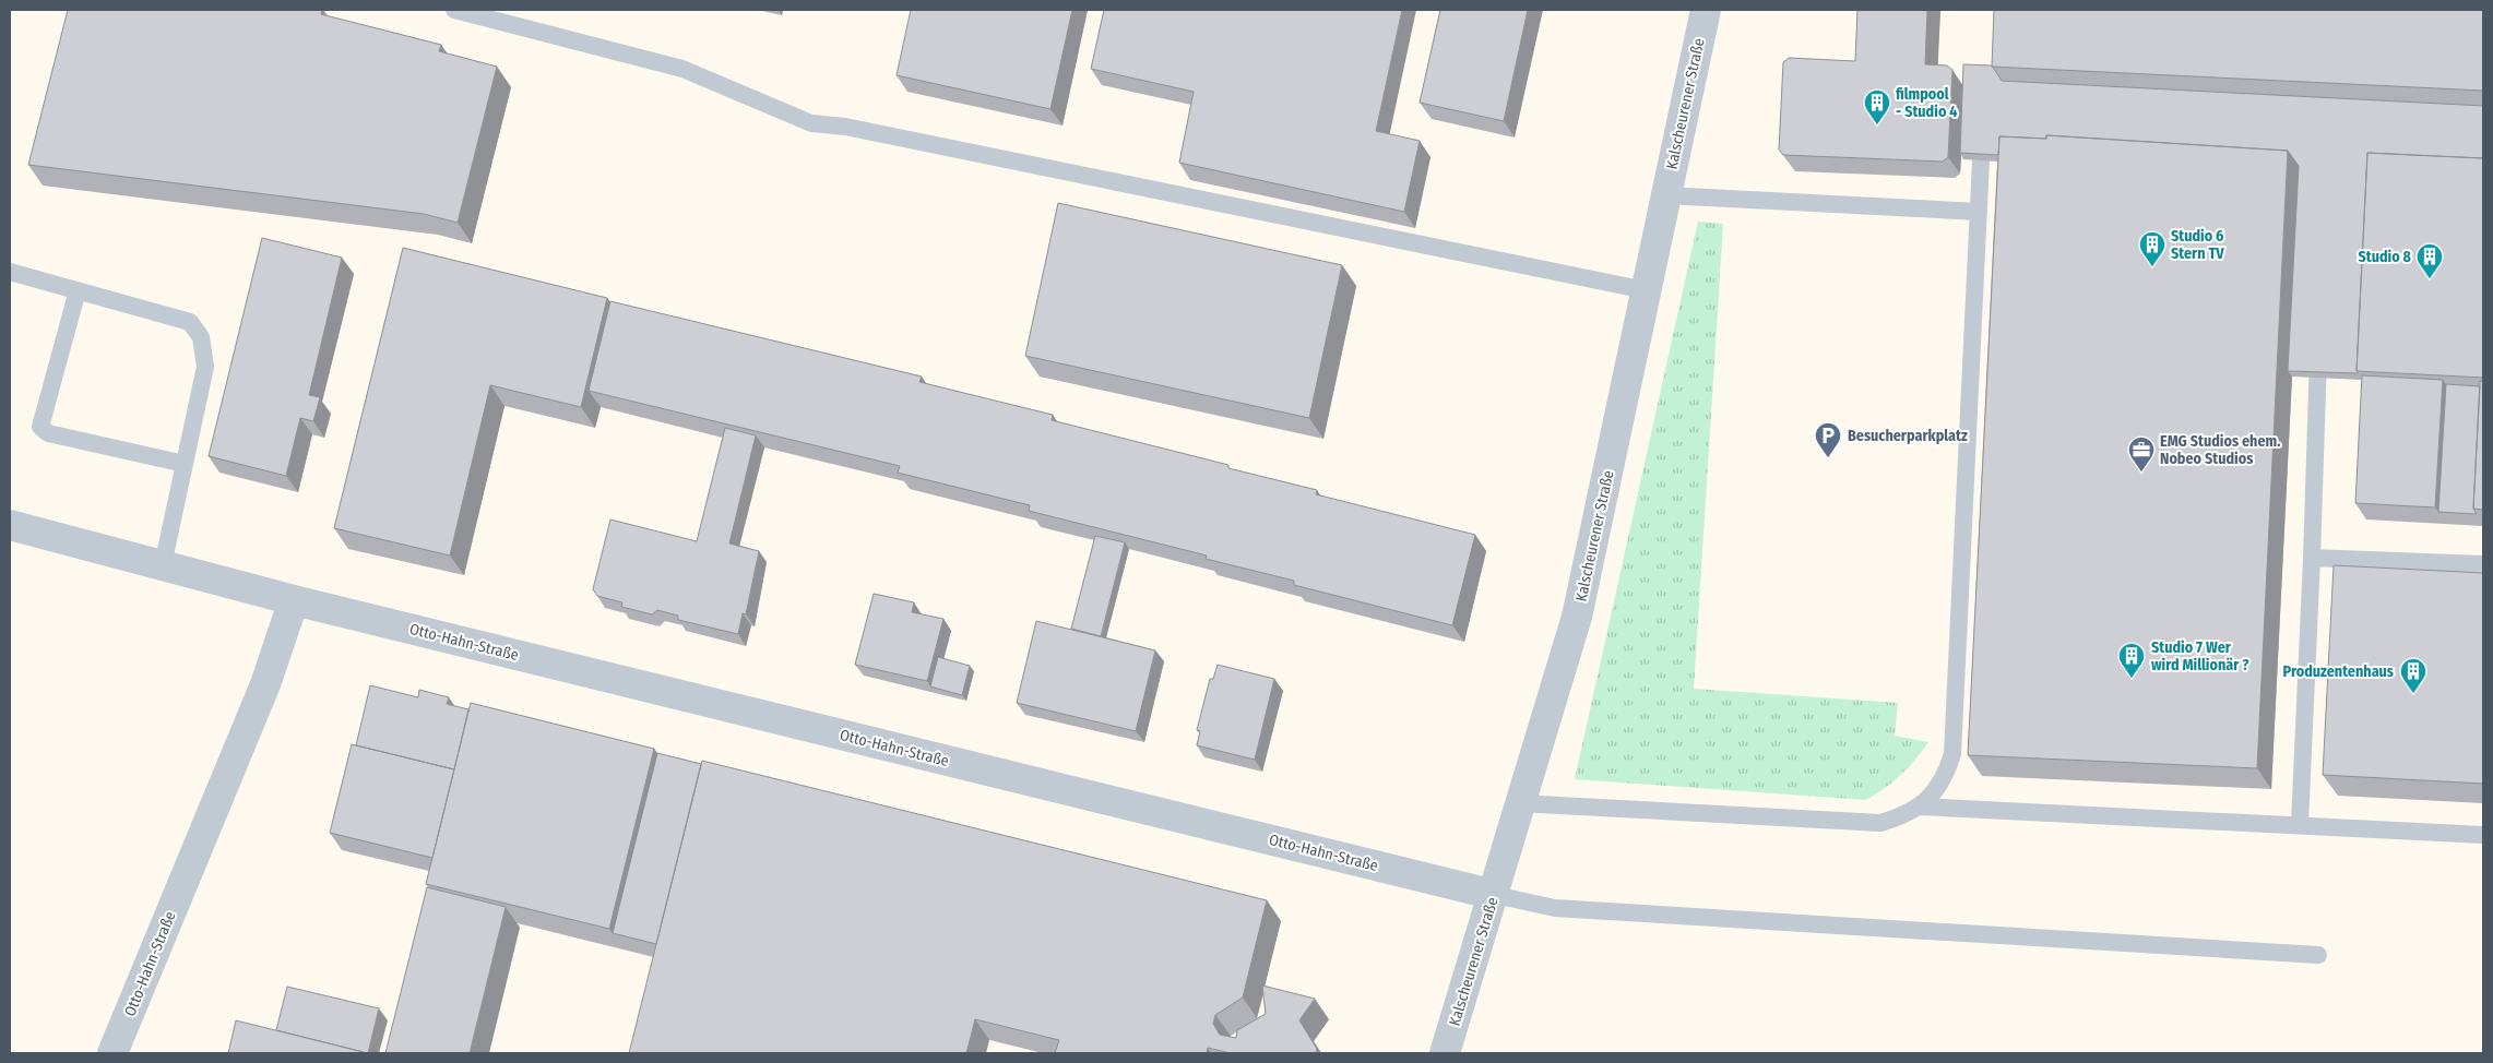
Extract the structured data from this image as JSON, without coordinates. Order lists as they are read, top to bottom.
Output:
{
  "streets": {
    "street": ["Kalscheurener Straße", "Otto-Hahn-Straße"]
  },
  "crossings": [
    ["Kalscheurener Straße", "Otto-Hahn-Straße"]
  ],
  "places": {
    "building": [
      "filmpool - Studio 4",
      "Studio 6 Stern TV",
      "Studio 8",
      "Studio 7 Wer wird Millionär ?",
      "Produzentenhaus"
    ],
    "parking": ["Besucherparkplatz"],
    "office": ["EMG Studios ehem. Nobeo Studios"]
  }
}
